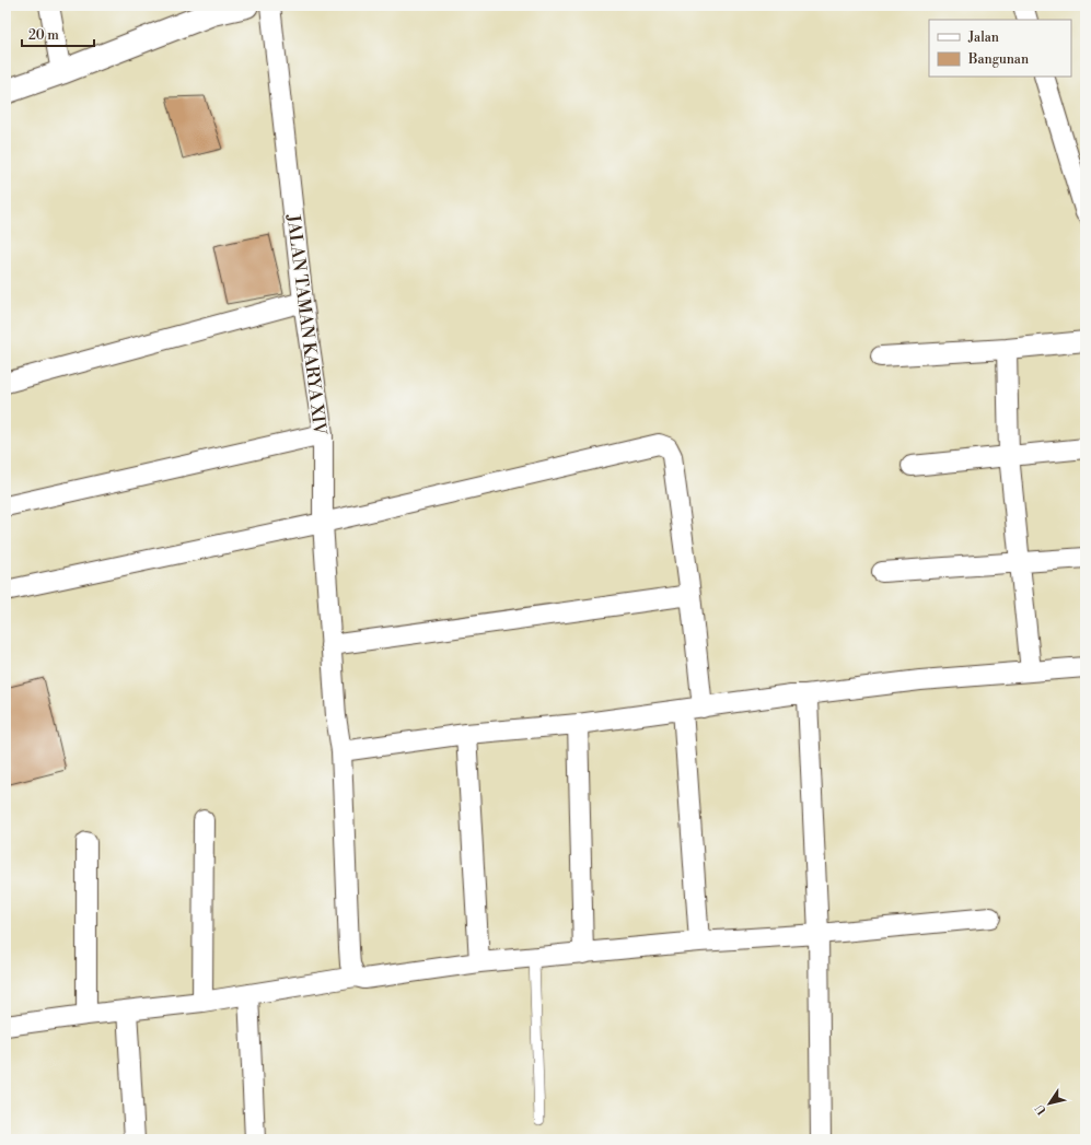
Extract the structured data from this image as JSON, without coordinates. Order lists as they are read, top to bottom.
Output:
{
  "streets": {
    "street": ["JALAN TAMAN KARYA XIV"]
  },
  "legend": ["Jalan", "Bangunan"],
  "scale_bar": "20 m",
  "north": "bottom left"
}
